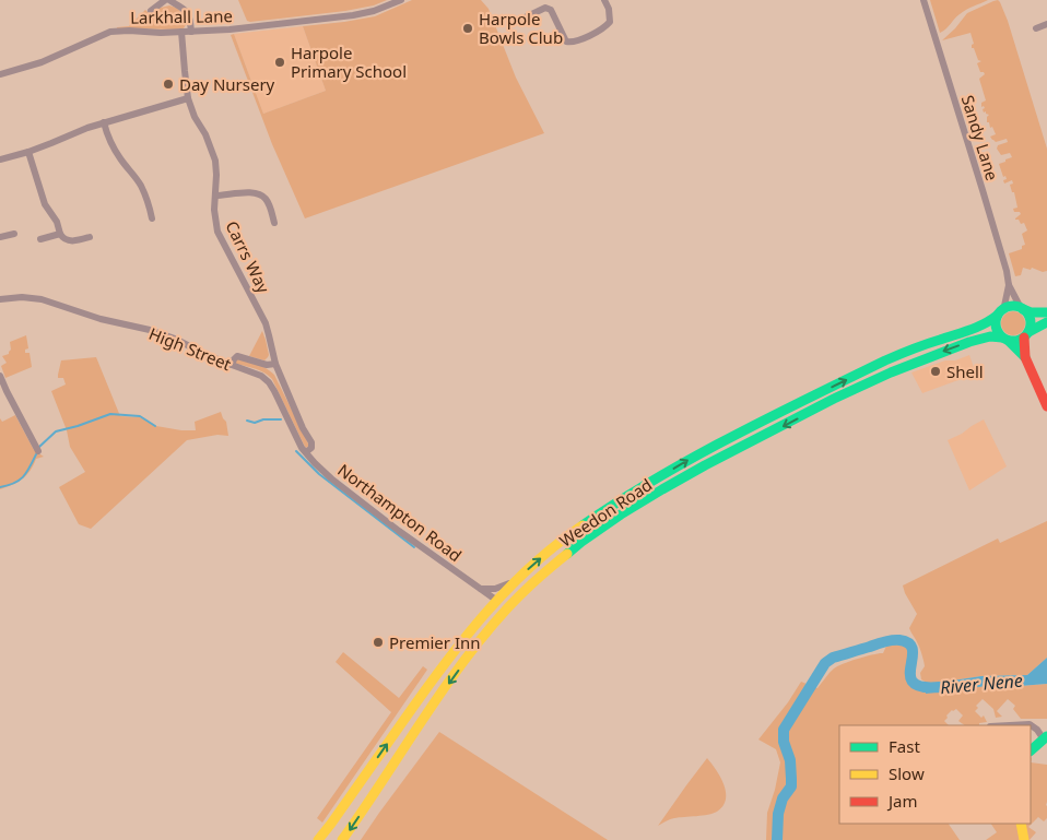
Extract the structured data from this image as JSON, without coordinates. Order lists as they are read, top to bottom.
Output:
{
  "streets": {
    "main road": ["Weedon Road"],
    "street": [
      "Larkhall Lane",
      "Sandy Lane",
      "Carrs Way",
      "High Street",
      "Northampton Road"
    ]
  },
  "crossings": [
    ["Larkhall Lane", "Carrs Way"],
    ["Carrs Way", "High Street"],
    ["Carrs Way", "Northampton Road"],
    ["High Street", "Northampton Road"],
    ["Northampton Road", "Weedon Road"]
  ],
  "water": ["River Nene"],
  "places": [
    "Harpole Bowls Club",
    "Harpole Primary School",
    "Day Nursery",
    "Shell",
    "Premier Inn"
  ],
  "legend": ["Fast", "Slow", "Jam"]
}
